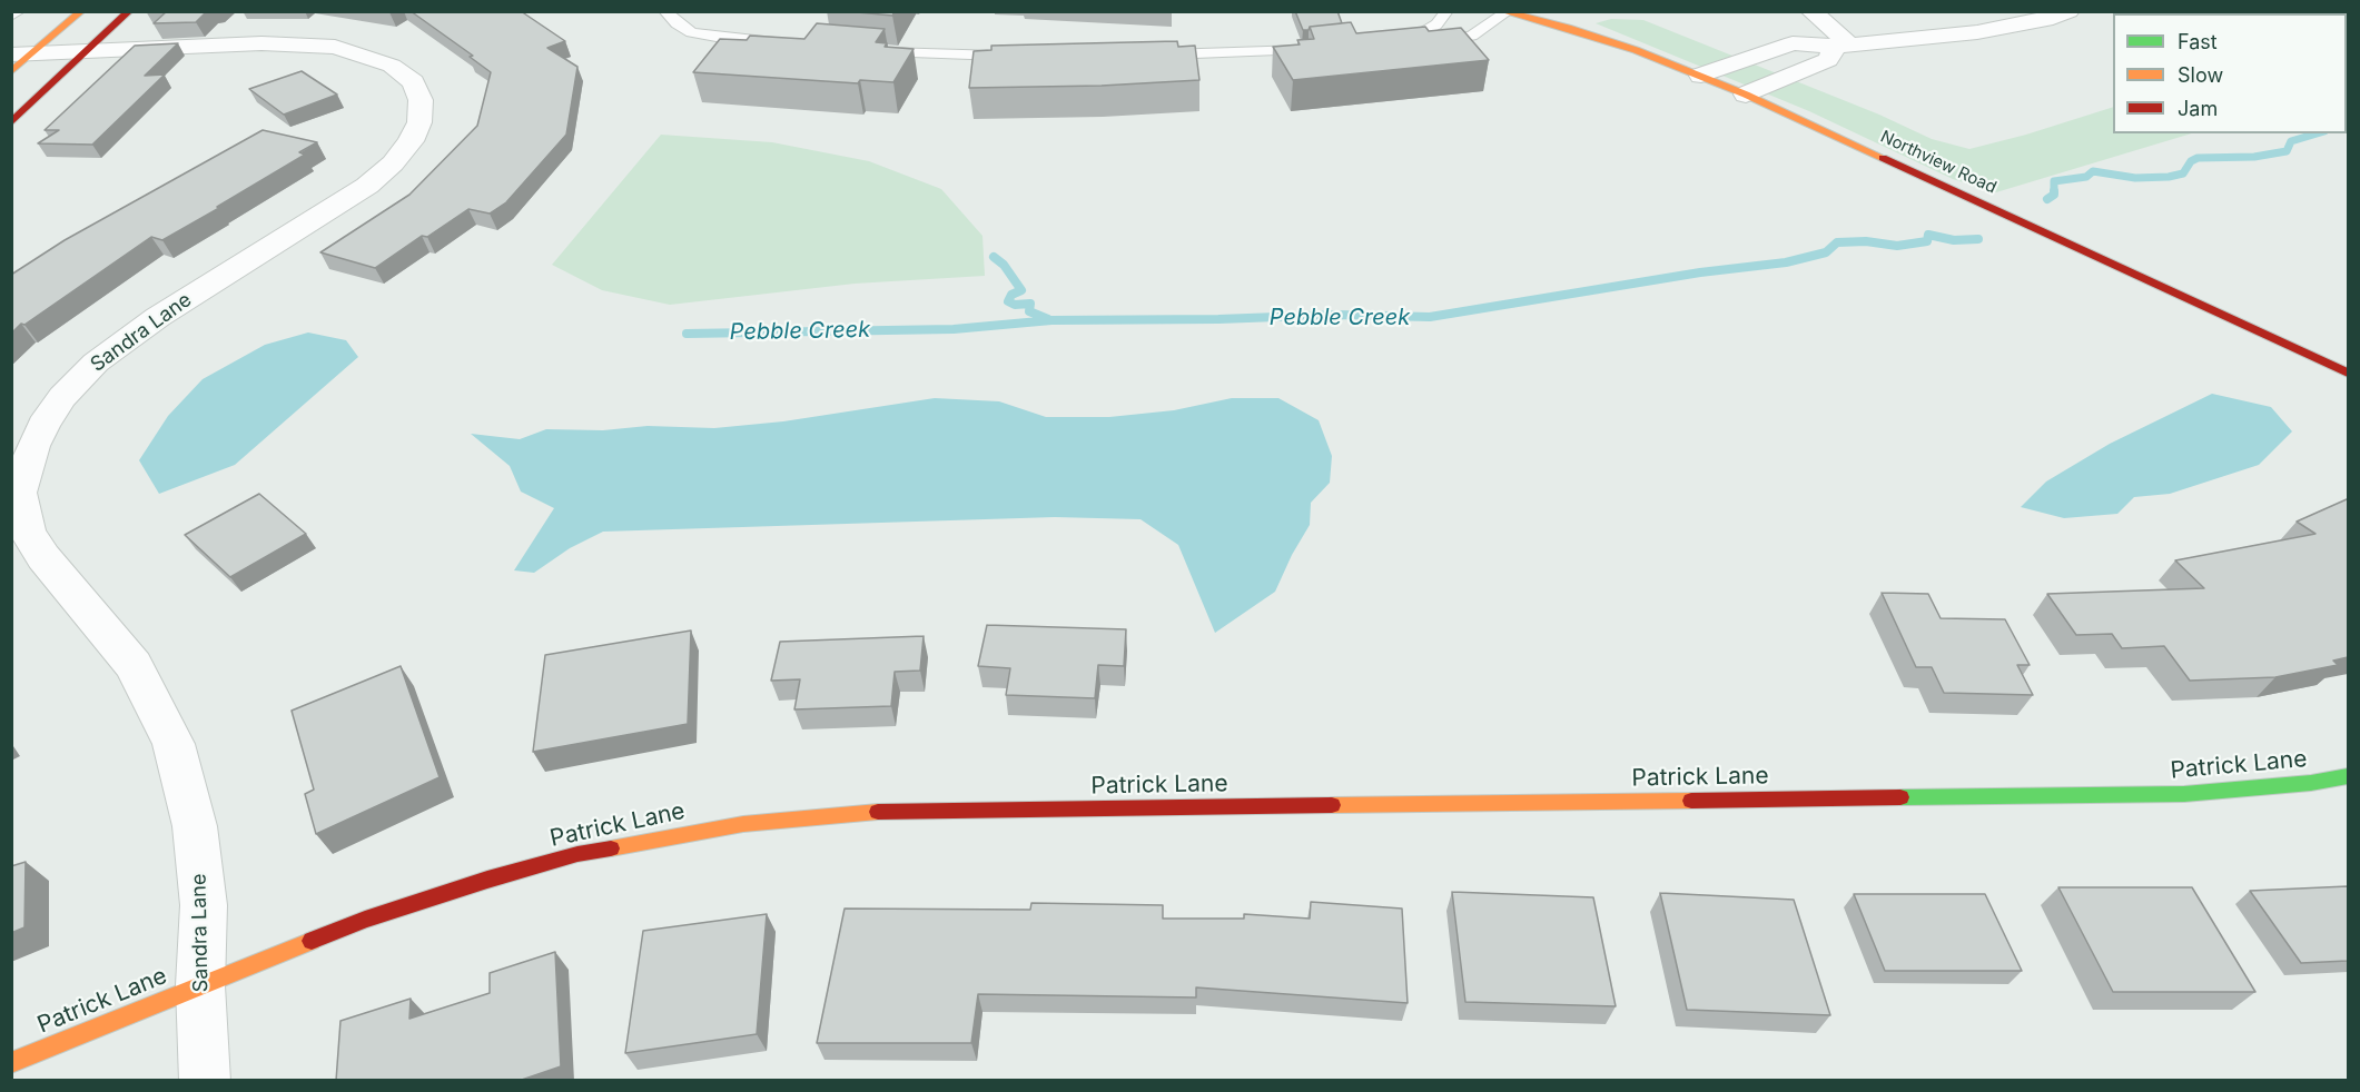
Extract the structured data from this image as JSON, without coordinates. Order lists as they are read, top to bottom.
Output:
{
  "streets": {
    "street": ["Northview Road", "Sandra Lane", "Patrick Lane"]
  },
  "crossings": [
    ["Sandra Lane", "Patrick Lane"]
  ],
  "water": ["Pebble Creek"],
  "legend": ["Fast", "Slow", "Jam"]
}
